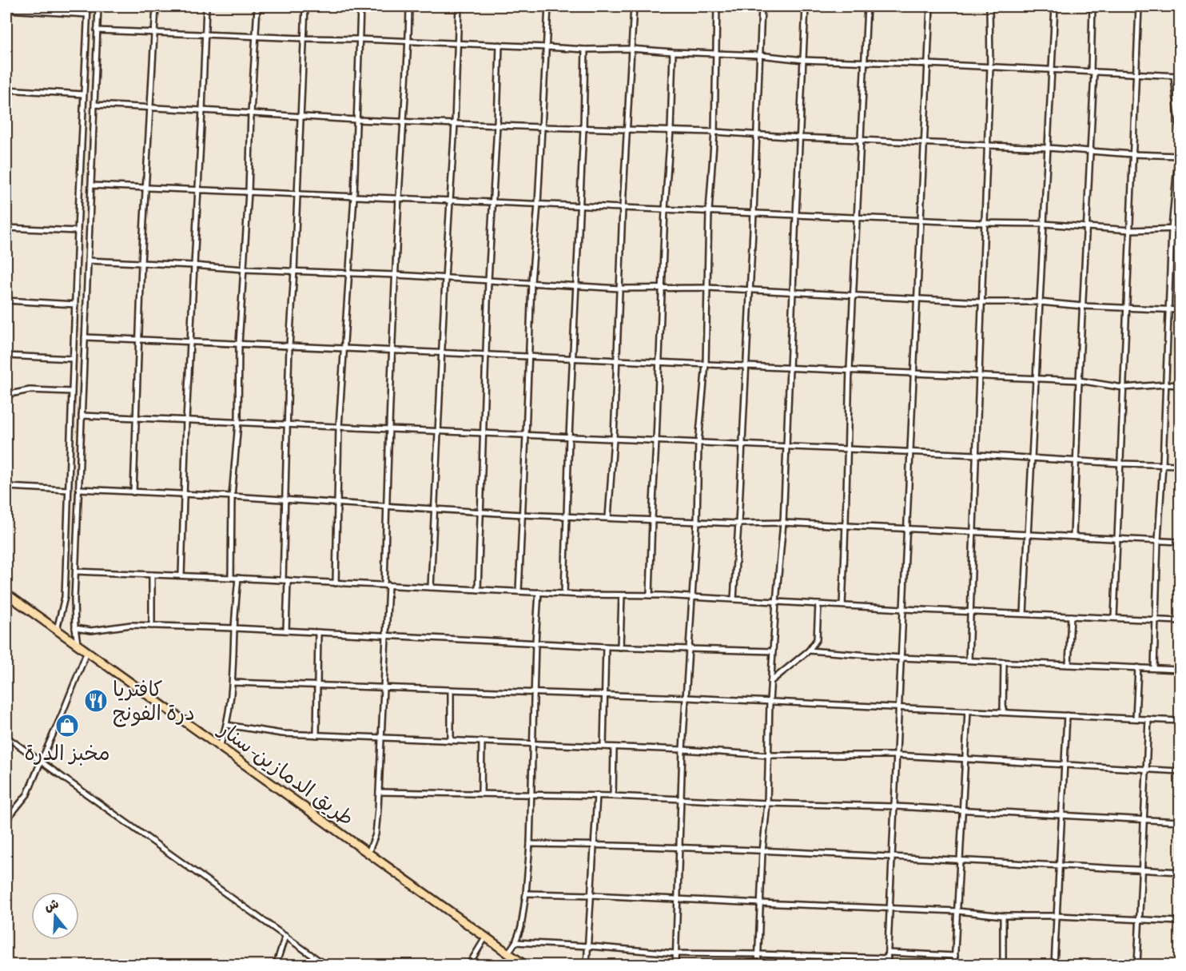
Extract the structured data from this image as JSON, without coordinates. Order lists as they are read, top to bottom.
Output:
{
  "streets": {
    "highway": ["طريق الدمازين-سنار"]
  },
  "places": {
    "restaurant": ["كافتريا درة الفونج"],
    "shop": ["مخبز الدرة"]
  },
  "north": "top"
}
